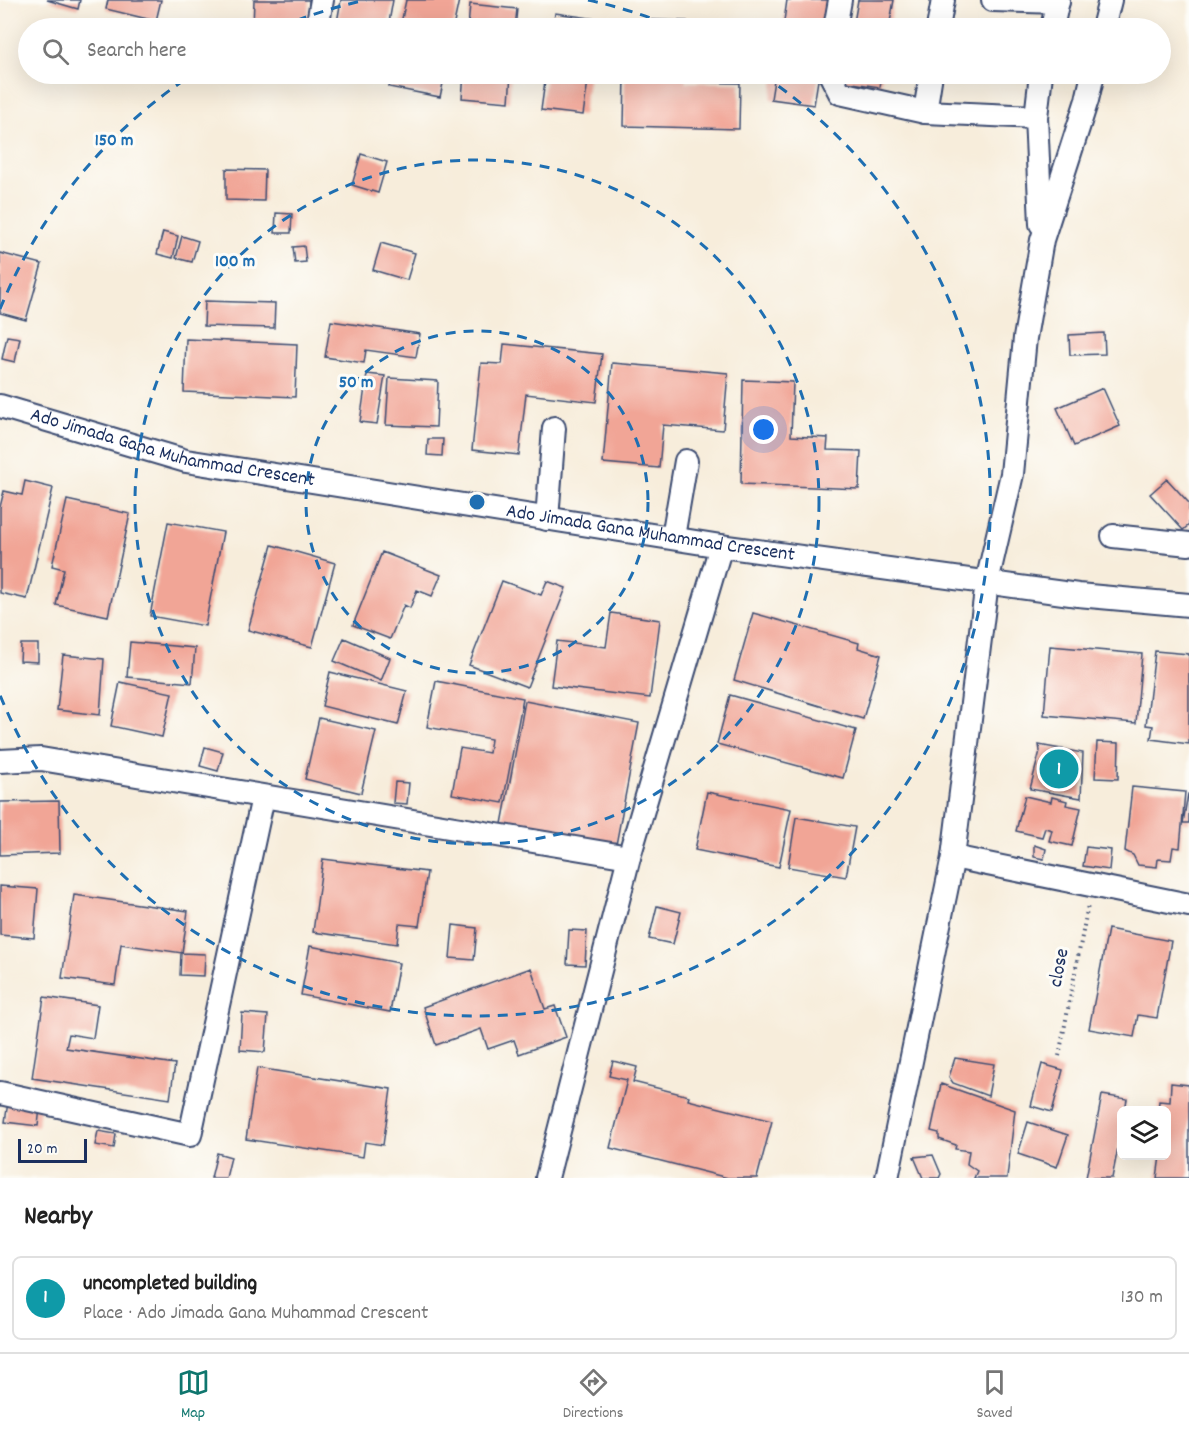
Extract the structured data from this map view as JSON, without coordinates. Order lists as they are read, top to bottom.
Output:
{
  "streets": {
    "street": ["Ado Jimada Gana Muhammad Crescent"],
    "path": ["close"]
  },
  "scale_bar": "20 m",
  "page": {
    "search": "Search here",
    "pins": "1",
    "scale": "20 m",
    "heading": "Nearby",
    "list": [
      {
        "mark": "1",
        "name": "uncompleted building",
        "note": "Place · Ado Jimada Gana Muhammad Crescent",
        "value": "130 m"
      }
    ],
    "nav": ["Map", "Directions", "Saved"]
  },
  "rings": ["150 m", "100 m", "50 m"]
}
